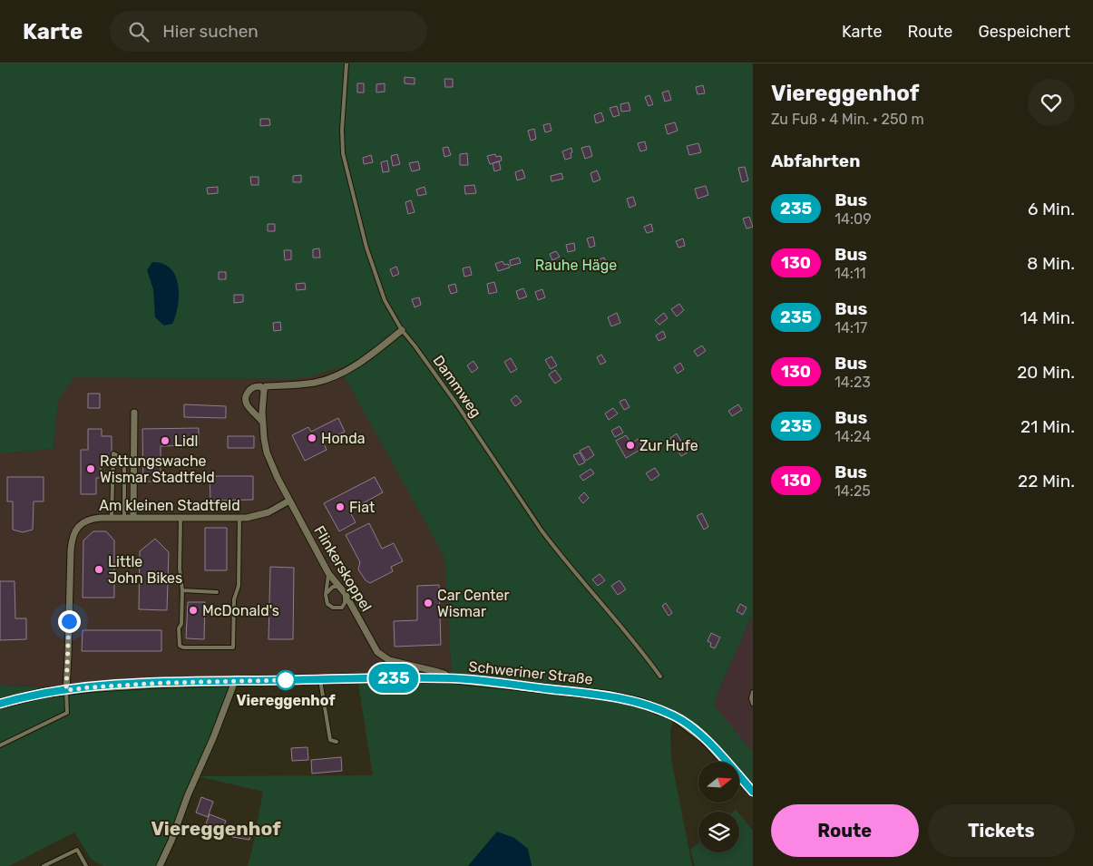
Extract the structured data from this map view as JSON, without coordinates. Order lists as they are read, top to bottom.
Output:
{
  "streets": {
    "main road": ["Schweriner Straße"],
    "street": ["Am kleinen Stadtfeld", "Flinkerskoppel"],
    "lane": ["Dammweg"]
  },
  "crossings": [
    ["Am kleinen Stadtfeld", "Flinkerskoppel"],
    ["Am kleinen Stadtfeld", "Schweriner Straße"],
    ["Flinkerskoppel", "Schweriner Straße"]
  ],
  "districts": ["Viereggenhof"],
  "parks": ["Rauhe Häge"],
  "places": [
    "Honda",
    "Lidl",
    "Zur Hufe",
    "Rettungswache Wismar Stadtfeld",
    "Fiat",
    "Little John Bikes",
    "Car Center Wismar",
    "McDonald's",
    "Viereggenhof"
  ],
  "lines": ["bus line 235"],
  "north": "right",
  "page": {
    "header": "Karte",
    "search": "Hier suchen",
    "nav": ["Karte", "Route", "Gespeichert"],
    "on_map": "235",
    "heading": [
      ["Viereggenhof", "Zu Fuß · 4 Min. · 250 m"],
      "Abfahrten"
    ],
    "list": [
      {
        "mark": "235",
        "name": "Bus",
        "note": "14:09",
        "value": "6 Min."
      },
      {
        "mark": "130",
        "name": "Bus",
        "note": "14:11",
        "value": "8 Min."
      },
      {
        "mark": "235",
        "name": "Bus",
        "note": "14:17",
        "value": "14 Min."
      },
      {
        "mark": "130",
        "name": "Bus",
        "note": "14:23",
        "value": "20 Min."
      },
      {
        "mark": "235",
        "name": "Bus",
        "note": "14:24",
        "value": "21 Min."
      },
      {
        "mark": "130",
        "name": "Bus",
        "note": "14:25",
        "value": "22 Min."
      }
    ],
    "buttons": ["Route", "Tickets"]
  }
}
